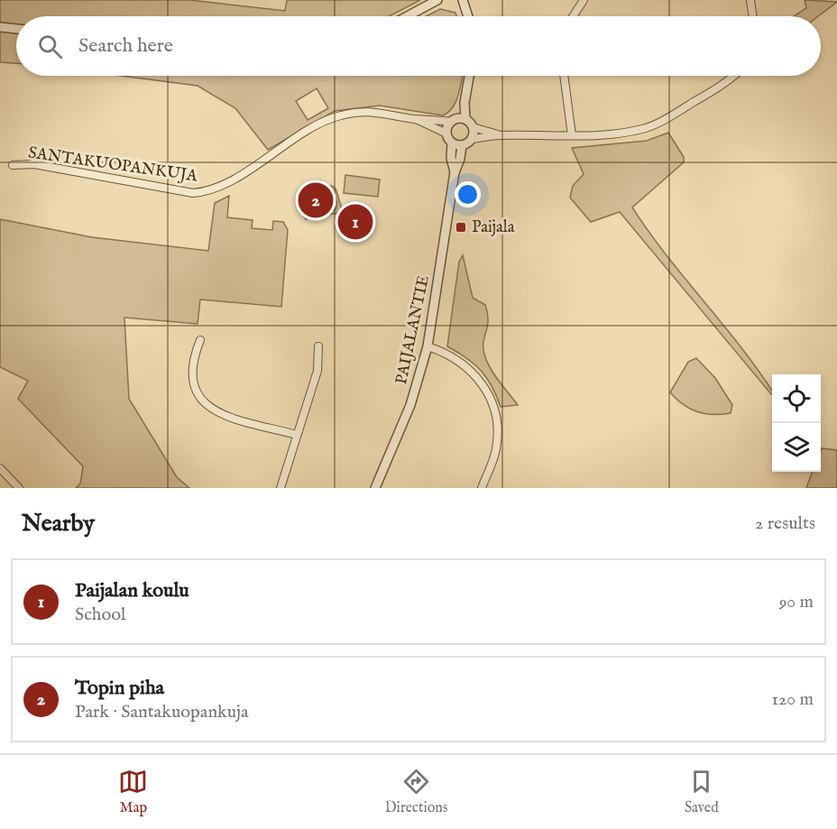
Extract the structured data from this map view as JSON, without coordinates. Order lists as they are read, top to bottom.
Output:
{
  "streets": {
    "street": ["SANTAKUOPANKUJA", "PAIJALANTIE"]
  },
  "crossings": [
    ["SANTAKUOPANKUJA", "PAIJALANTIE"]
  ],
  "places": {
    "transit": ["Paijala"]
  },
  "page": {
    "search": "Search here",
    "pins": ["2", "1"],
    "heading": ["Nearby", "2 results"],
    "list": [
      {
        "mark": "1",
        "name": "Paijalan koulu",
        "note": "School",
        "value": "90 m"
      },
      {
        "mark": "2",
        "name": "Topin piha",
        "note": "Park · Santakuopankuja",
        "value": "120 m"
      }
    ],
    "nav": ["Map", "Directions", "Saved"]
  }
}
